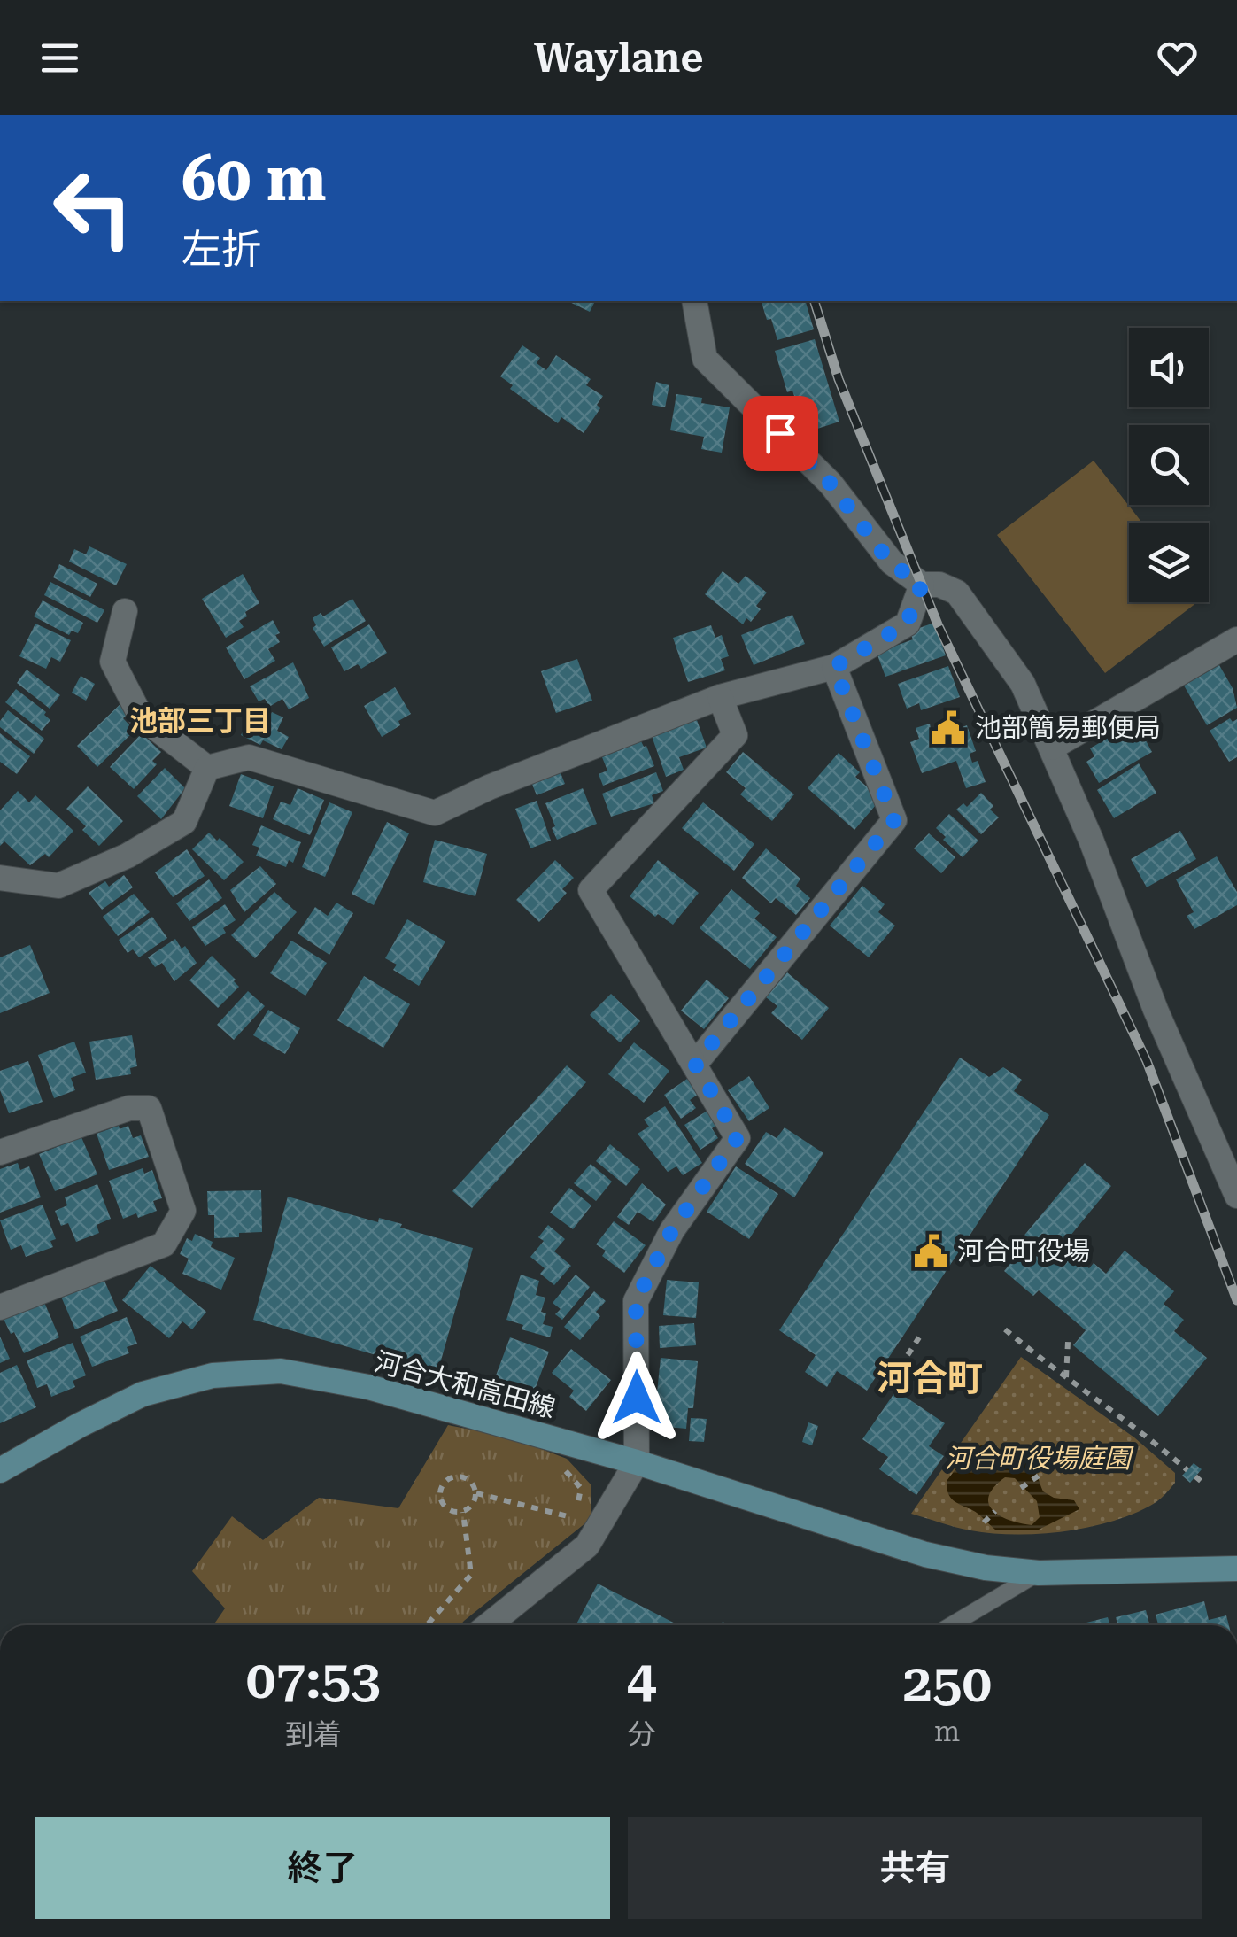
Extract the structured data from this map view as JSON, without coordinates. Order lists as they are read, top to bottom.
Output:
{
  "streets": {
    "main road": ["河合大和高田線"]
  },
  "districts": ["池部三丁目", "河合町"],
  "parks": ["河合町役場庭園"],
  "places": {
    "public building": ["池部簡易郵便局", "河合町役場"]
  },
  "page": {
    "header": "Waylane",
    "turn": ["60 m", "左折"],
    "eta": [
      "07:53",
      "到着",
      "4",
      "分",
      "250",
      "m"
    ],
    "buttons": ["終了", "共有"]
  }
}
